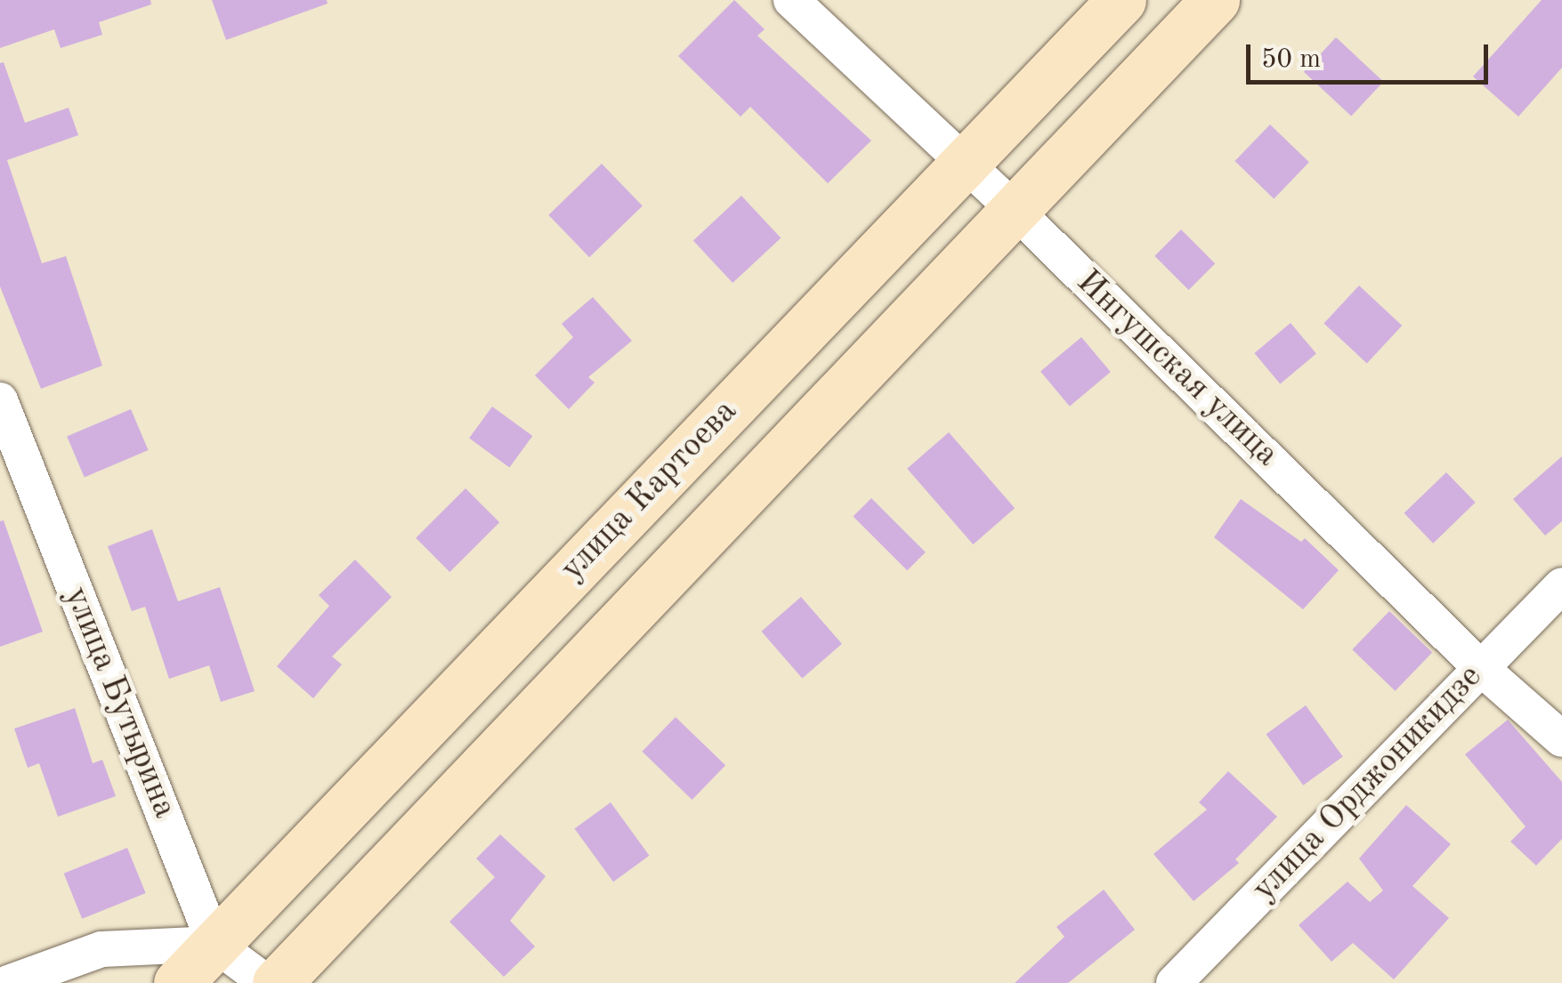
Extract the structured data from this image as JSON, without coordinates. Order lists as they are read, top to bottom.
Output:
{
  "streets": {
    "main road": ["улица Картоева"],
    "street": ["Ингушская улица", "улица Бутырина", "улица Орджоникидзе"]
  },
  "crossings": [
    ["Ингушская улица", "улица Картоева"],
    ["Ингушская улица", "улица Орджоникидзе"],
    ["улица Картоева", "улица Бутырина"]
  ],
  "scale_bar": "50 m"
}
